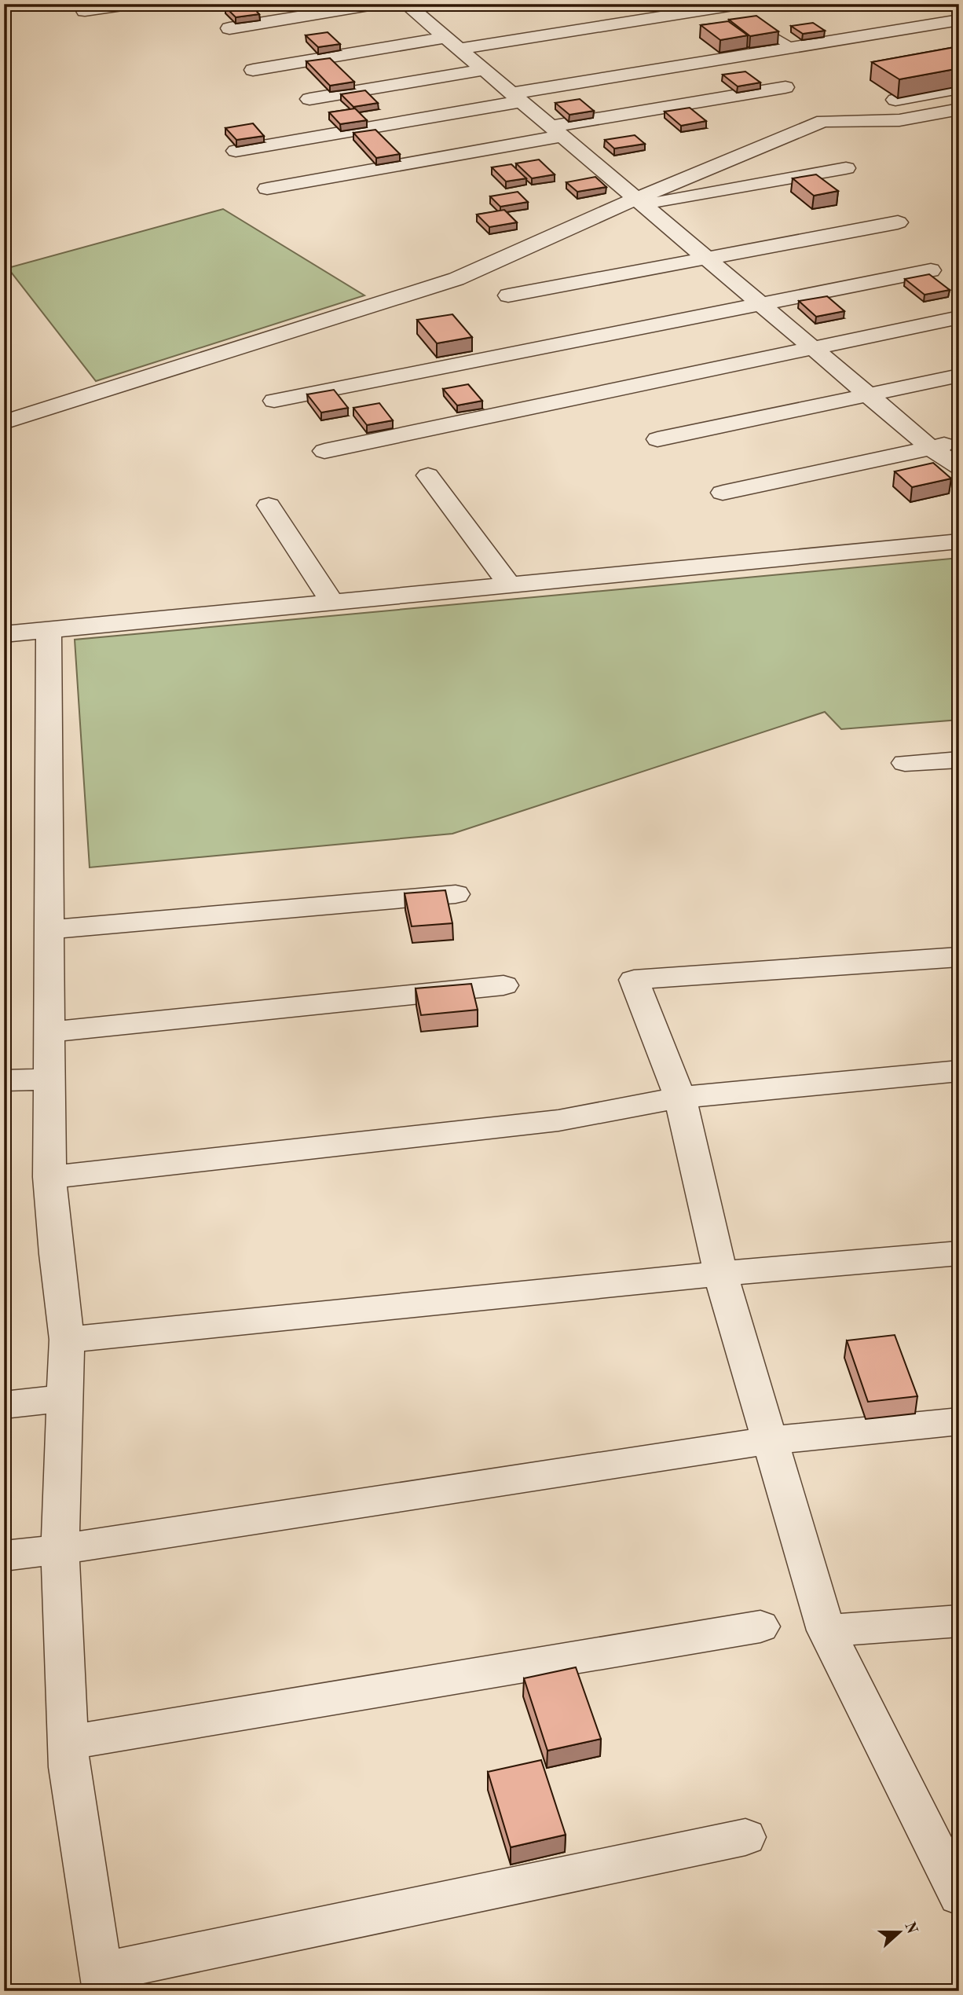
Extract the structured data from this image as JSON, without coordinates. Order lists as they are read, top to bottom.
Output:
{
  "north": "right"
}
